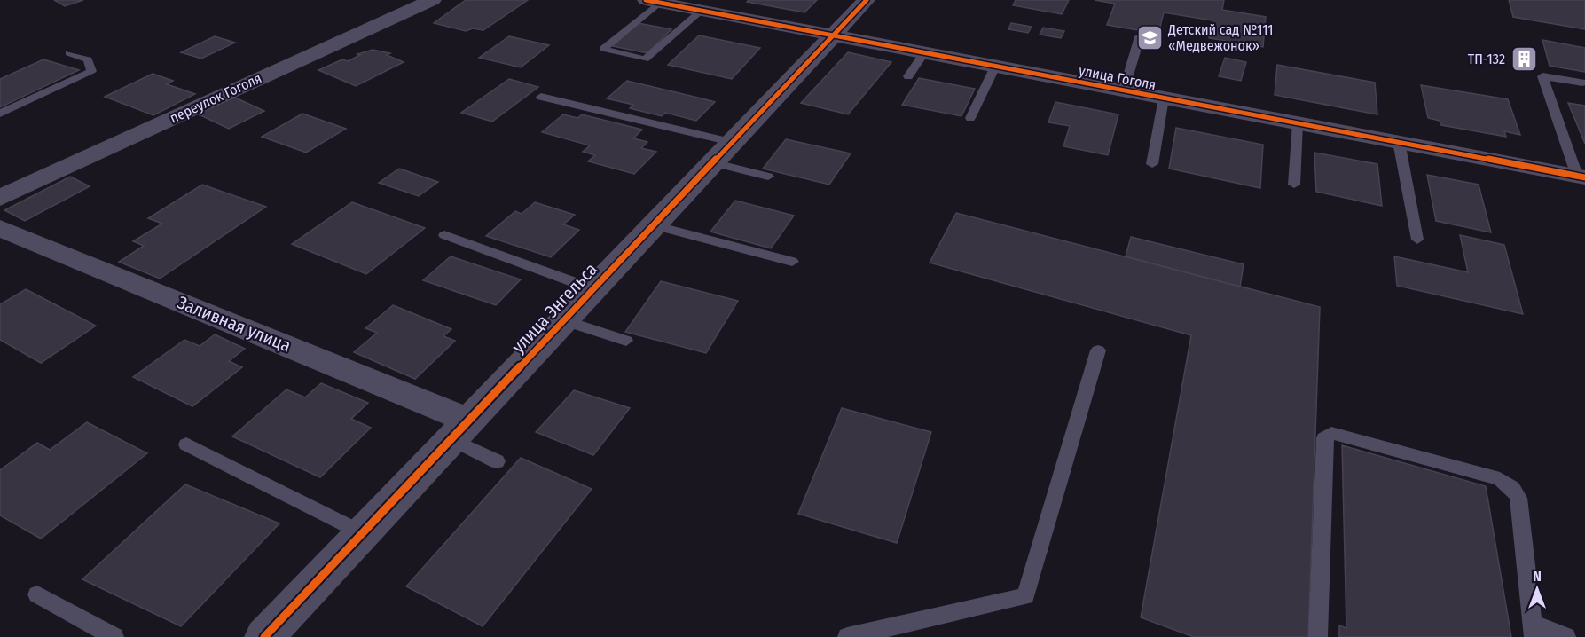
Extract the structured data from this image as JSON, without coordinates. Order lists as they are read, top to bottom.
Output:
{
  "streets": {
    "street": [
      "улица Гоголя",
      "переулок Гоголя",
      "улица Энгельса",
      "Заливная улица"
    ]
  },
  "crossings": [
    ["улица Гоголя", "улица Энгельса"],
    ["улица Энгельса", "Заливная улица"]
  ],
  "places": {
    "school or university": ["Детский сад №111 «Медвежонок»"],
    "building": ["ТП-132"]
  },
  "north": "top"
}
